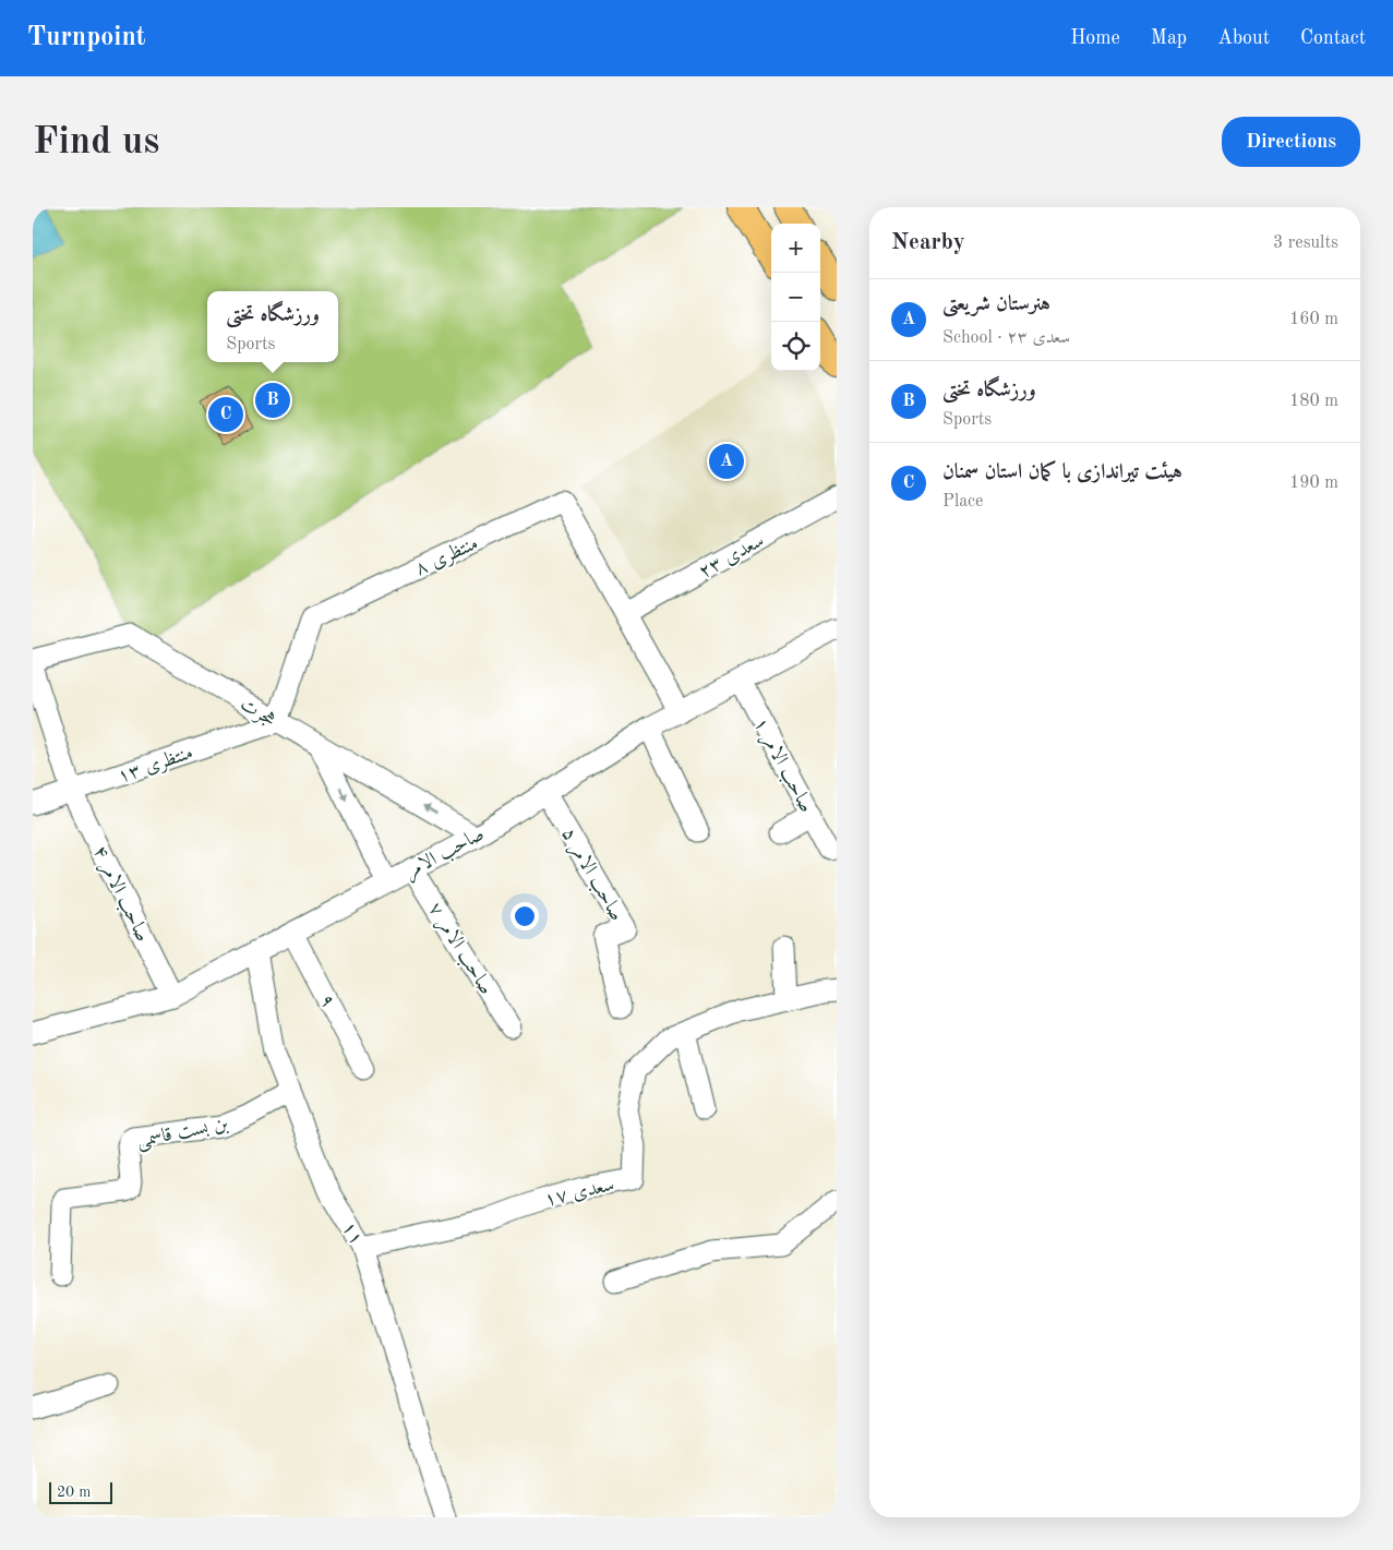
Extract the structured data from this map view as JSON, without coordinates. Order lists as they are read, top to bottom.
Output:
{
  "streets": {
    "street": [
      "منتظری ۸",
      "سعدی ۲۳",
      "هجرت",
      "منتظری ۱۳",
      "صاحب الامر ۱",
      "صاحب الامر",
      "صاحب الامر ۵",
      "صاحب الامر ۴",
      "صاحب الامر ۷",
      "۹",
      "بن بست قاسمی",
      "سعدی ۱۷",
      "۱۱"
    ]
  },
  "crossings": [
    ["منتظری ۸", "سعدی ۲۳"],
    ["منتظری ۸", "هجرت"],
    ["منتظری ۸", "منتظری ۱۳"],
    ["هجرت", "منتظری ۱۳"],
    ["هجرت", "صاحب الامر"],
    ["منتظری ۱۳", "صاحب الامر ۴"],
    ["صاحب الامر ۱", "صاحب الامر"],
    ["صاحب الامر", "صاحب الامر ۵"],
    ["صاحب الامر", "صاحب الامر ۴"],
    ["صاحب الامر", "صاحب الامر ۷"],
    ["صاحب الامر", "۹"],
    ["صاحب الامر", "۱۱"],
    ["بن بست قاسمی", "۱۱"],
    ["سعدی ۱۷", "۱۱"]
  ],
  "one_way": ["هجرت"],
  "scale_bar": "20 m",
  "page": {
    "header": "Turnpoint",
    "nav": [
      "Home",
      "Map",
      "About",
      "Contact"
    ],
    "buttons": "Directions",
    "title": "Find us",
    "heading": ["Nearby", "3 results"],
    "map_buttons": ["+", "−"],
    "list": [
      {
        "mark": "A",
        "name": "هنرستان شریعتی",
        "note": "School · سعدی ۲۳",
        "value": "160 m"
      },
      {
        "mark": "B",
        "name": "ورزشگاه تختی",
        "note": "Sports",
        "value": "180 m"
      },
      {
        "mark": "C",
        "name": "هیئت تیراندازی با کمان استان سمنان",
        "note": "Place",
        "value": "190 m"
      }
    ],
    "popup": ["ورزشگاه تختی", "Sports"],
    "pins": ["B", "C", "A"],
    "scale": "20 m"
  }
}
